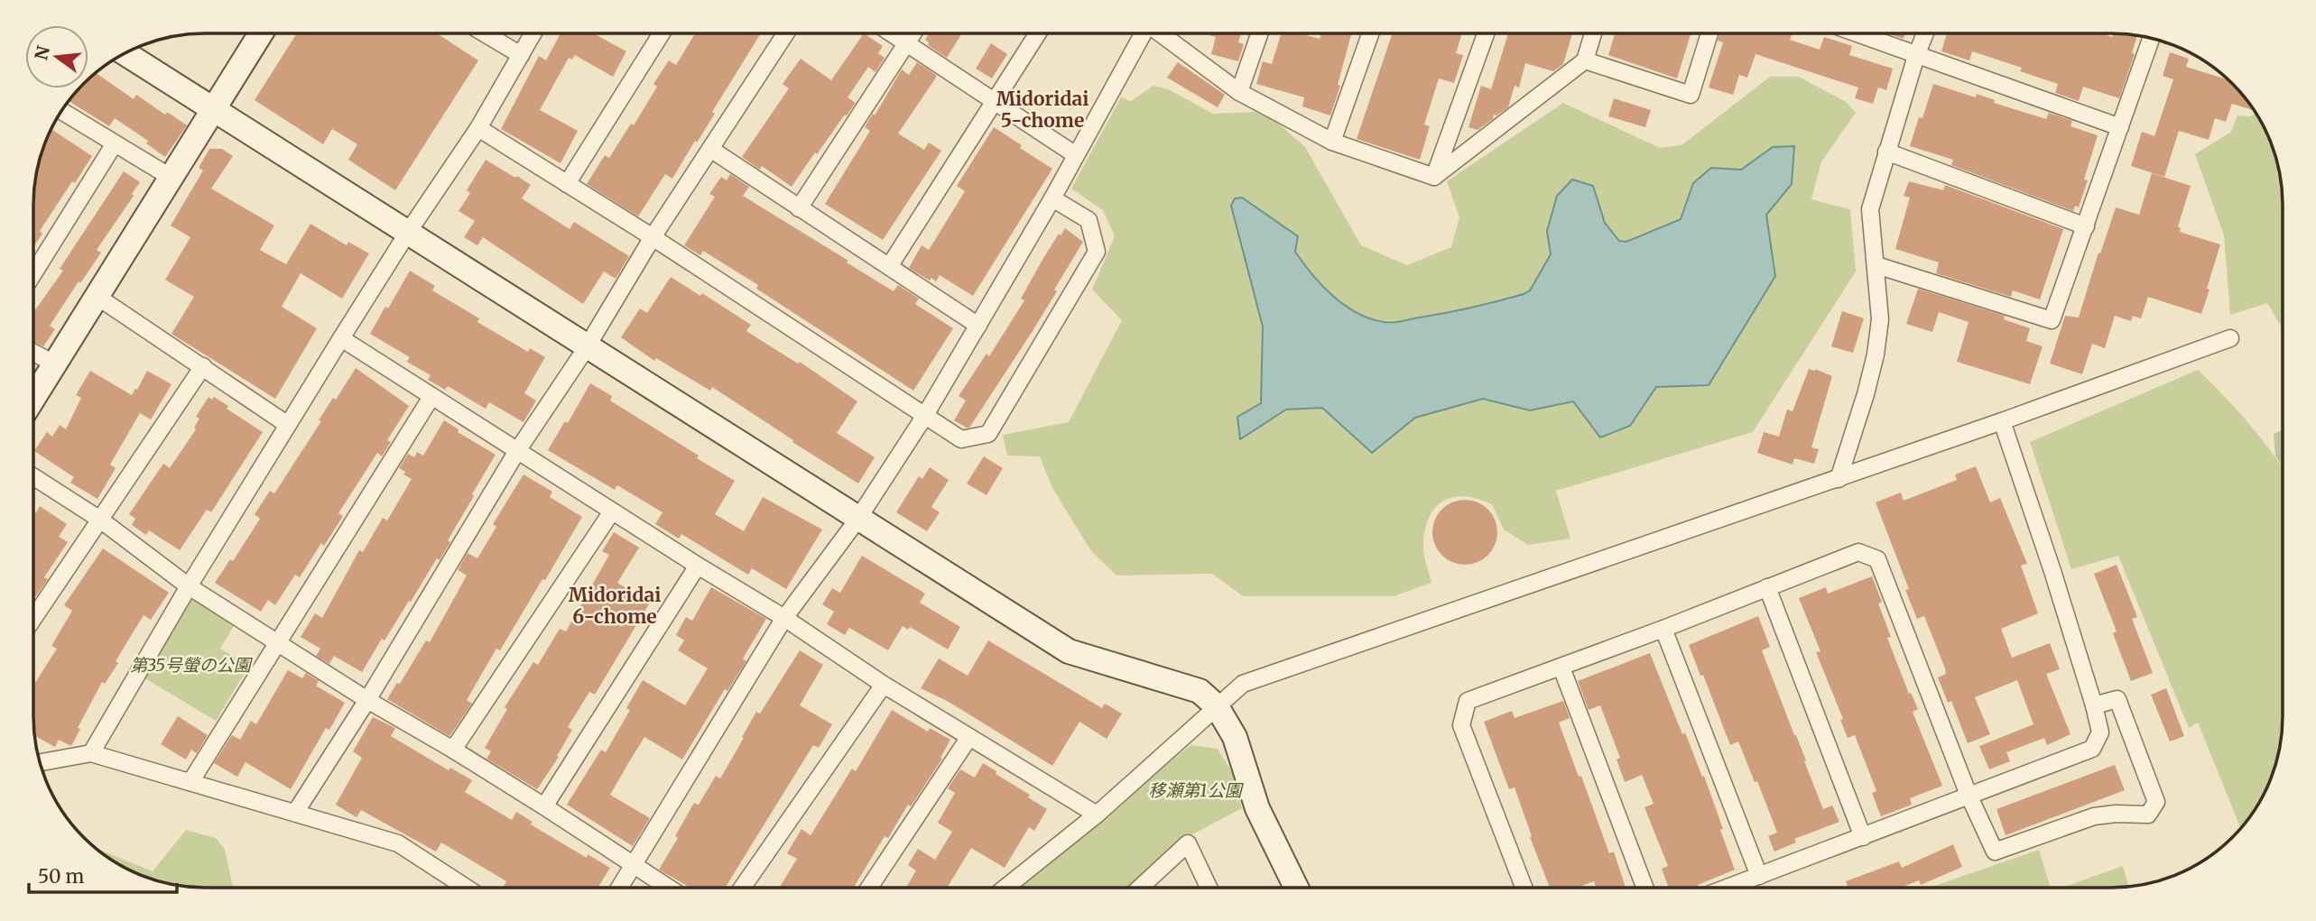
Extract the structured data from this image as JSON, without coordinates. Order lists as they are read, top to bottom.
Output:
{
  "districts": ["Midoridai 5-chome", "Midoridai 6-chome"],
  "parks": ["第35号螢の公園", "移瀬第1公園"],
  "scale_bar": "50 m",
  "north": "left"
}
